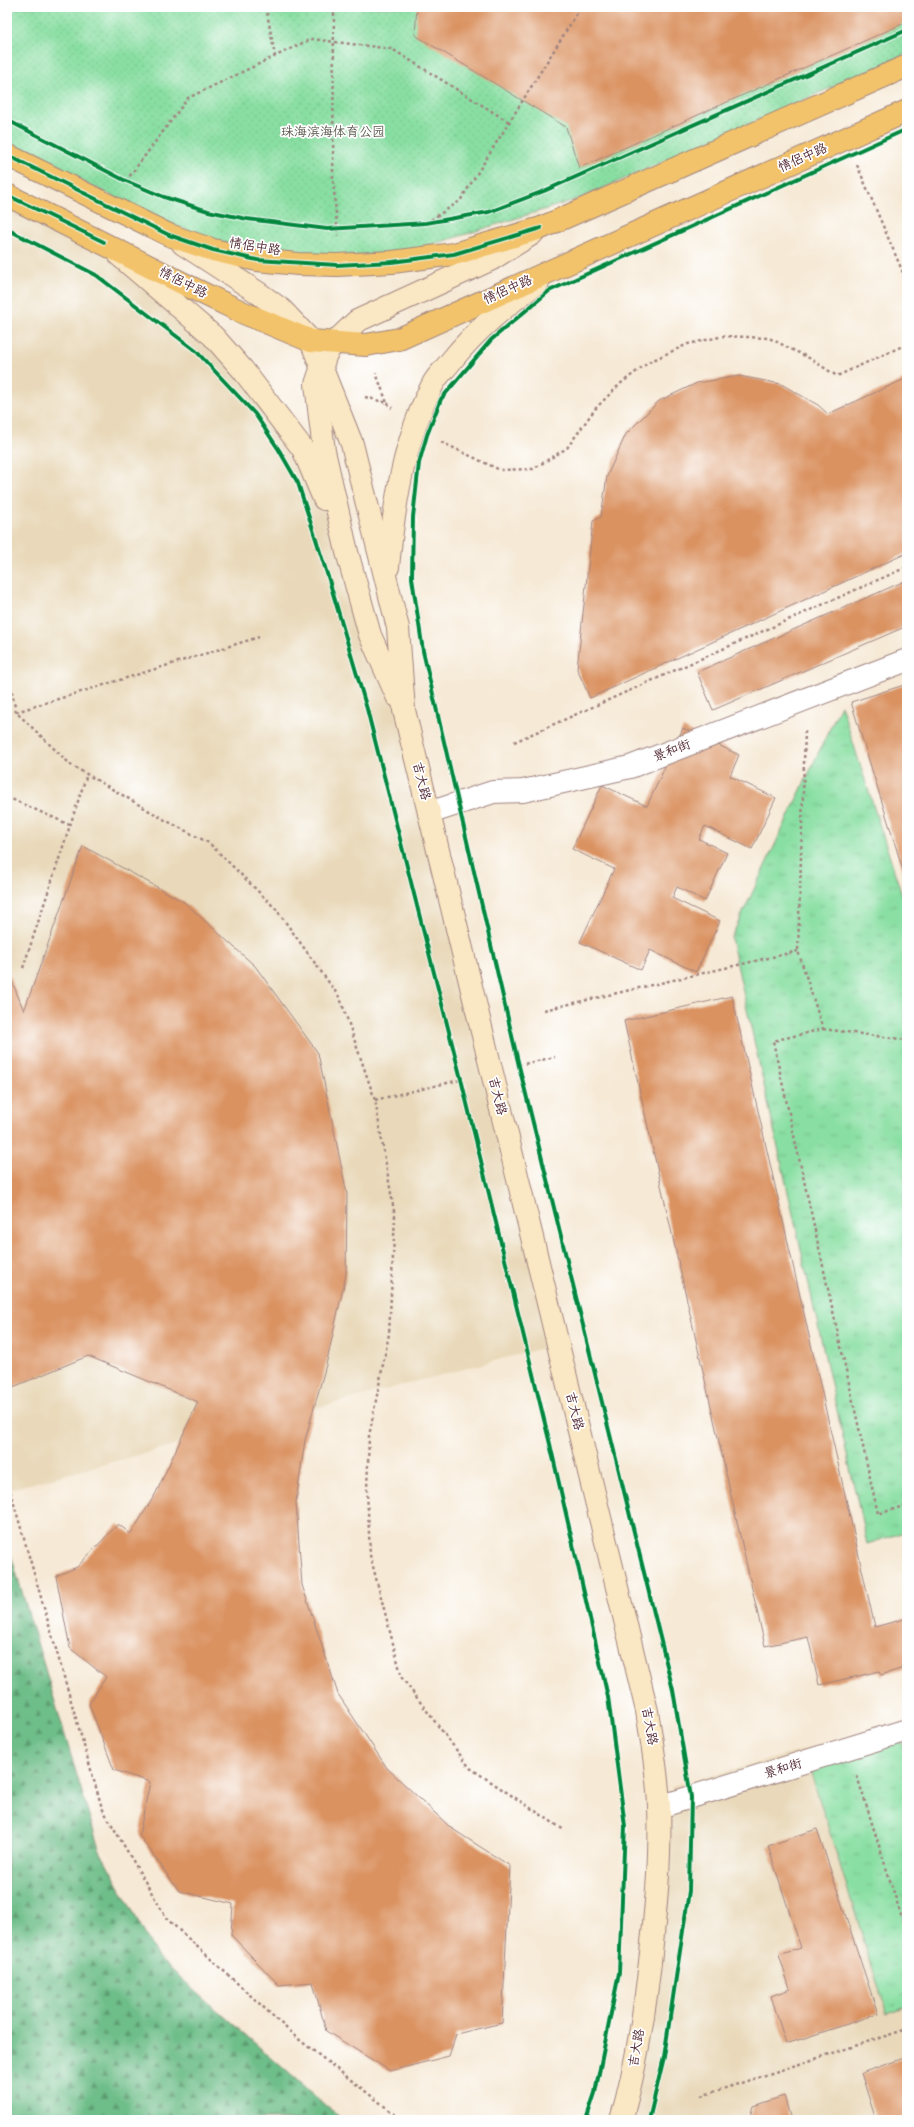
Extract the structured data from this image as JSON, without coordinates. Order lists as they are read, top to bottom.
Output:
{
  "streets": {
    "highway": ["情侣中路", "情侶中路"],
    "main road": ["吉大路"],
    "street": ["景和街"]
  },
  "crossings": [
    ["情侣中路", "吉大路"],
    ["景和街", "吉大路"]
  ],
  "parks": ["珠海滨海体育公园"]
}
